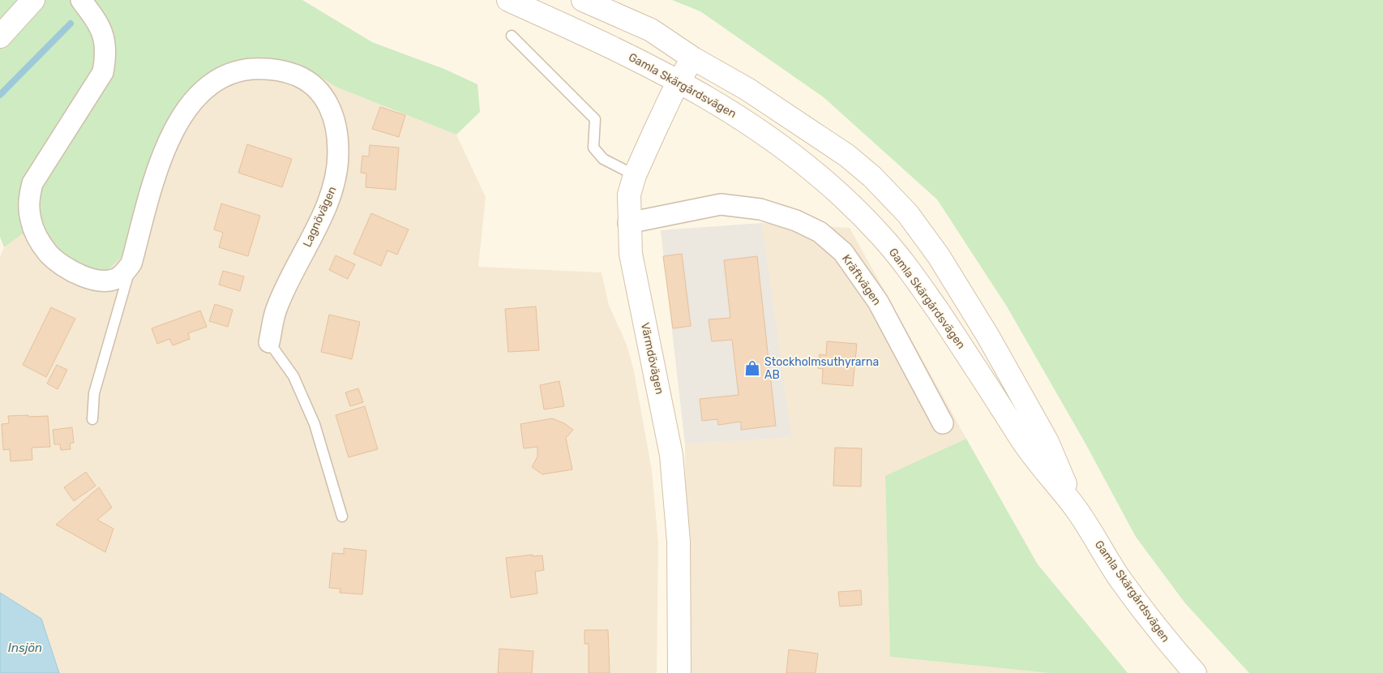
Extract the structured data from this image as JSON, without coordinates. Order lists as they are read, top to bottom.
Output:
{
  "streets": {
    "main road": ["Gamla Skärgårdsvägen", "Värmdövägen"],
    "street": ["Lagnövägen", "Kräftvägen"]
  },
  "crossings": [
    ["Gamla Skärgårdsvägen", "Värmdövägen"],
    ["Kräftvägen", "Värmdövägen"]
  ],
  "water": ["Insjön"],
  "places": {
    "shop": ["Stockholmsuthyrarna AB"]
  }
}
